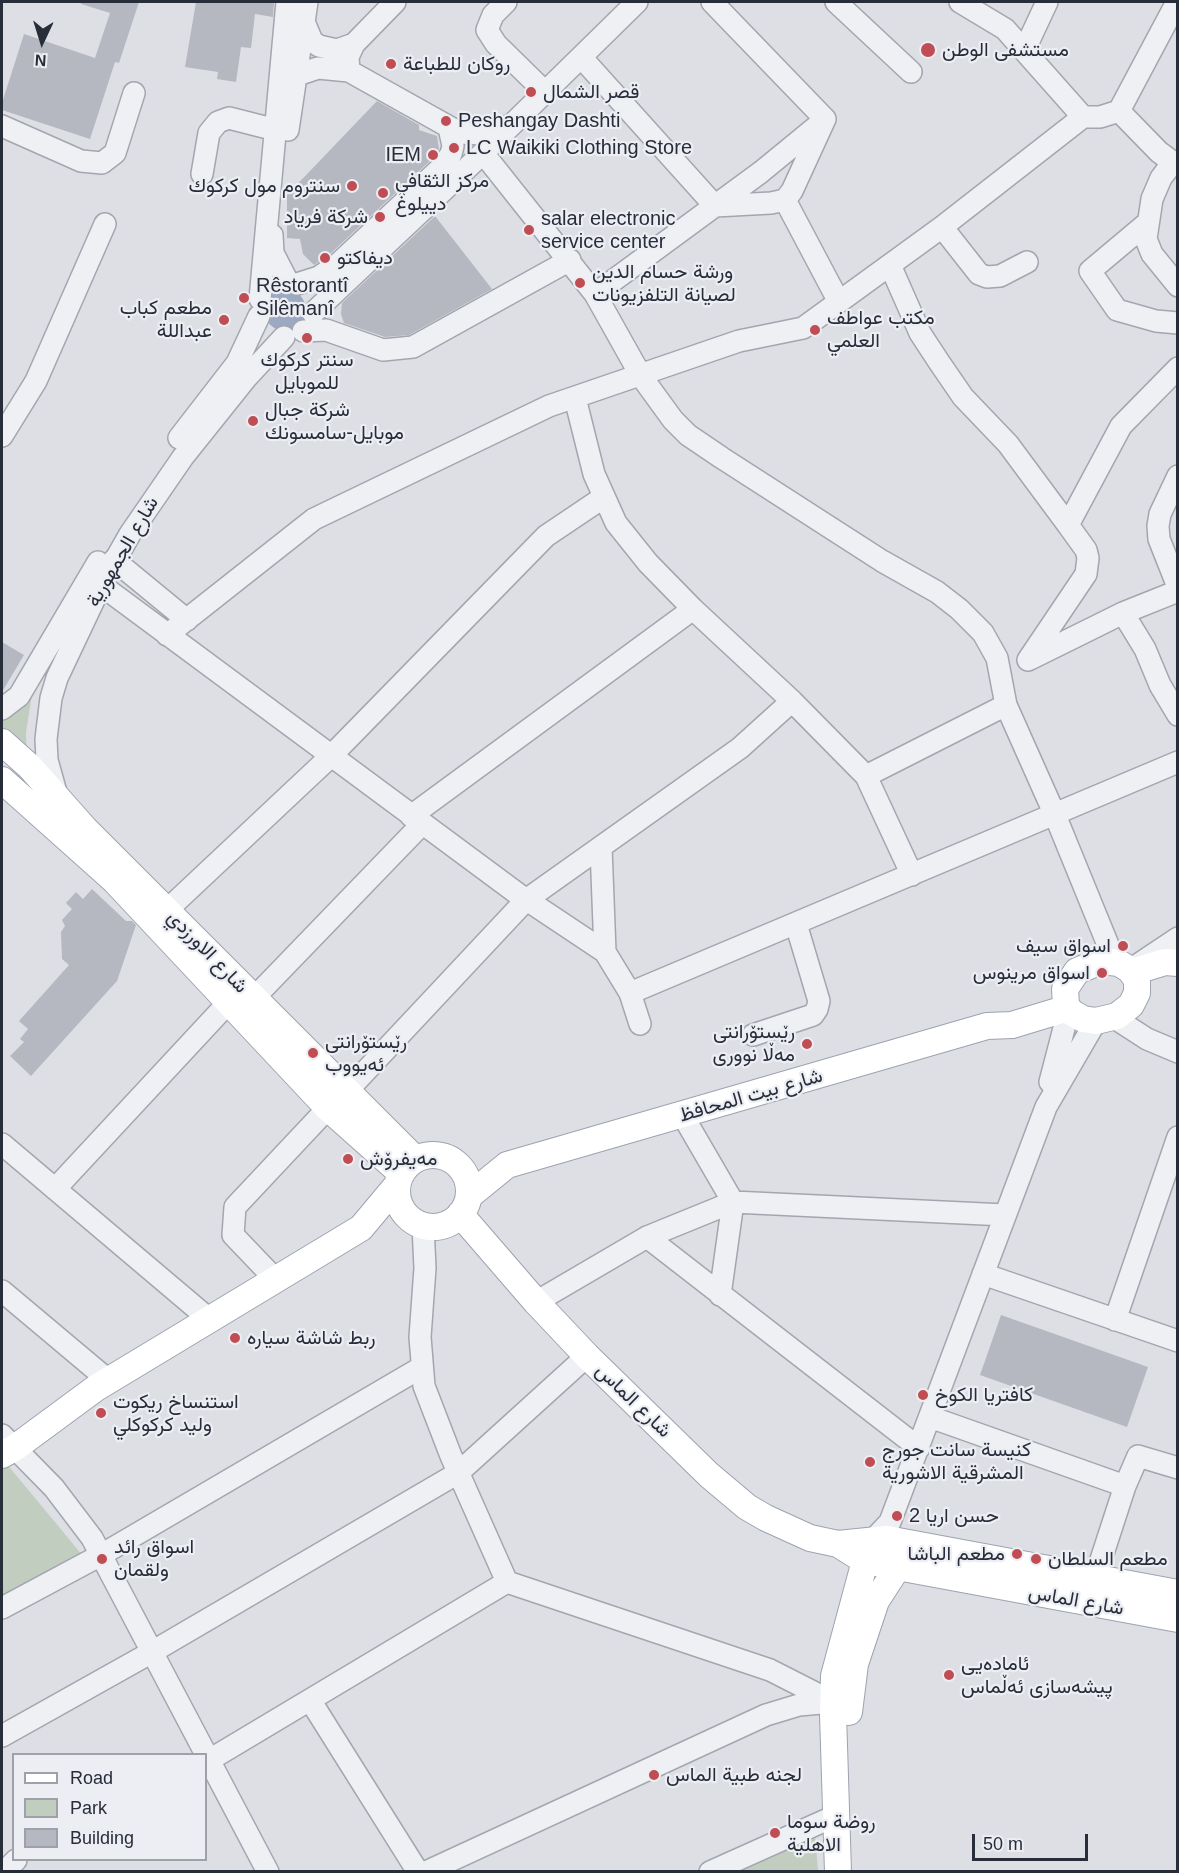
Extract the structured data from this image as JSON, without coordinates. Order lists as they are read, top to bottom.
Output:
{
  "streets": {
    "main road": ["شارع الاورزدي", "شارع بيت المحافظ", "شارع الماس"],
    "street": ["شارع الجمهورية"]
  },
  "crossings": [
    ["شارع الجمهورية", "شارع الاورزدي"],
    ["شارع الاورزدي", "شارع بيت المحافظ"],
    ["شارع الاورزدي", "شارع الماس"],
    ["شارع بيت المحافظ", "شارع الماس"]
  ],
  "places": [
    "مستشفى الوطن",
    "روكان للطباعة",
    "قصر الشمال",
    "Peshangay Dashti",
    "LC Waikiki Clothing Store",
    "IEM",
    "سنتروم مول كركوك",
    "مركز الثقافي دييلوغ",
    "شركة فرياد",
    "salar electronic service center",
    "ديفاكتو",
    "ورشة حسام الدين لصيانة التلفزيونات",
    "Rêstorantî Silêmanî",
    "مطعم كباب عبداللة",
    "مكتب عواطف العلمي",
    "سنتر كركوك للموبايل",
    "شركة جبال موبايل-سامسونك",
    "اسواق سيف",
    "اسواق مرينوس",
    "رێستۆرانتی مەڵا نووری",
    "رێستۆرانتی ئەیووب",
    "مەیفرۆش",
    "ربط شاشة سياره",
    "كافتريا الكوخ",
    "استنساخ ريكوت وليد كركوكلي",
    "كنيسة سانت جورج المشرقية الاشورية",
    "حسن اريا 2",
    "مطعم الباشا",
    "اسواق رائد ولقمان",
    "مطعم السلطان",
    "ئامادەیی پیشەسازی ئەڵماس",
    "لجنه طبية الماس",
    "روضة سوما الاهلية"
  ],
  "legend": ["Road", "Park", "Building"],
  "scale_bar": "50 m",
  "north": "bottom"
}
